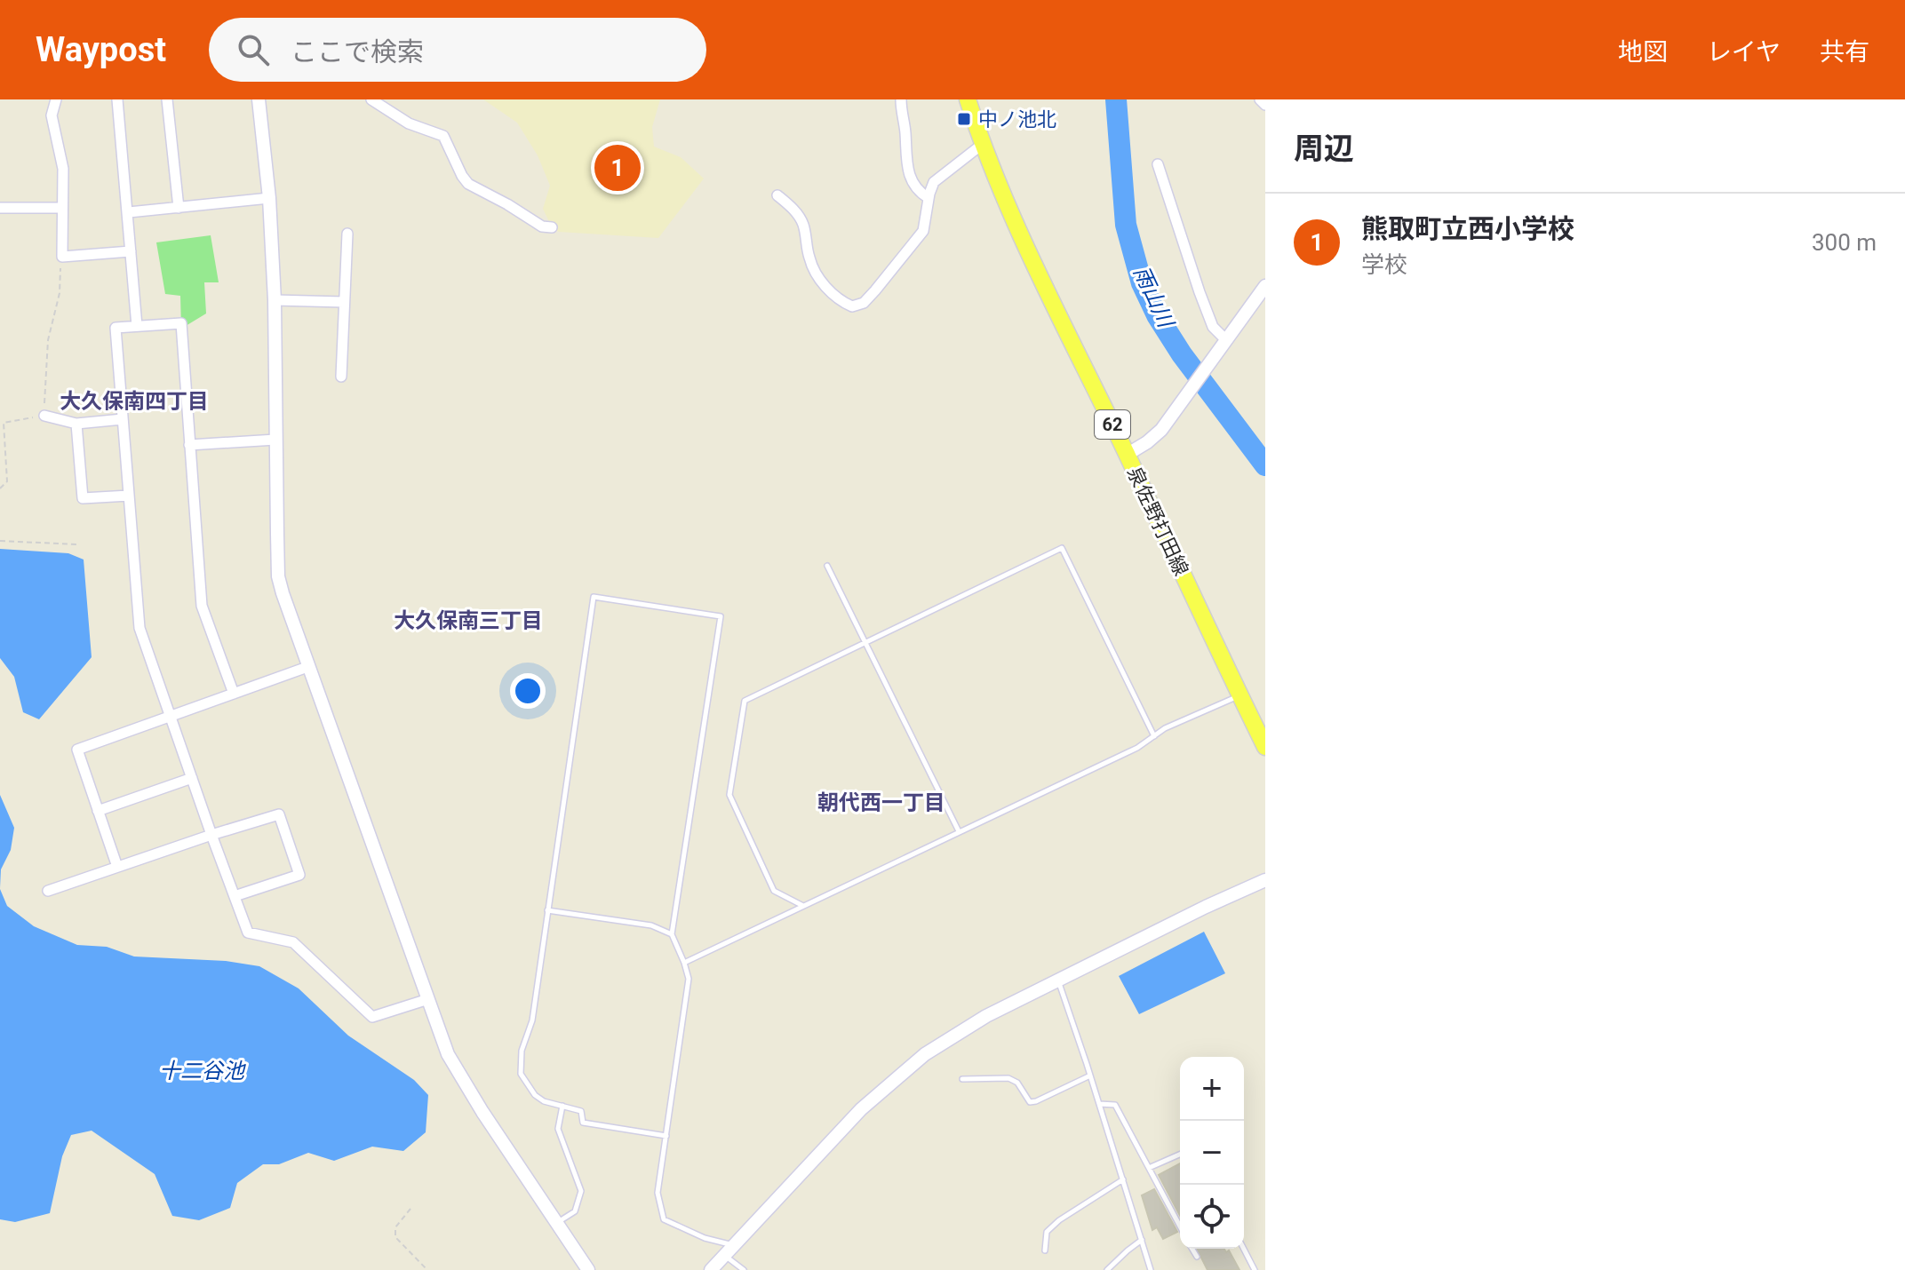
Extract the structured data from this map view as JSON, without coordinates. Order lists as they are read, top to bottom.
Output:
{
  "streets": {
    "main road": ["62", "泉佐野打田線"]
  },
  "districts": ["大久保南四丁目", "大久保南三丁目", "朝代西一丁目"],
  "water": ["雨山川", "十二谷池"],
  "places": {
    "transit": ["中ノ池北"]
  },
  "page": {
    "header": "Waypost",
    "search": "ここで検索",
    "nav": ["地図", "レイヤ", "共有"],
    "heading": "周辺",
    "pins": "1",
    "list": [
      {
        "mark": "1",
        "name": "熊取町立西小学校",
        "note": "学校",
        "value": "300 m"
      }
    ],
    "map_buttons": ["+", "−"]
  }
}
